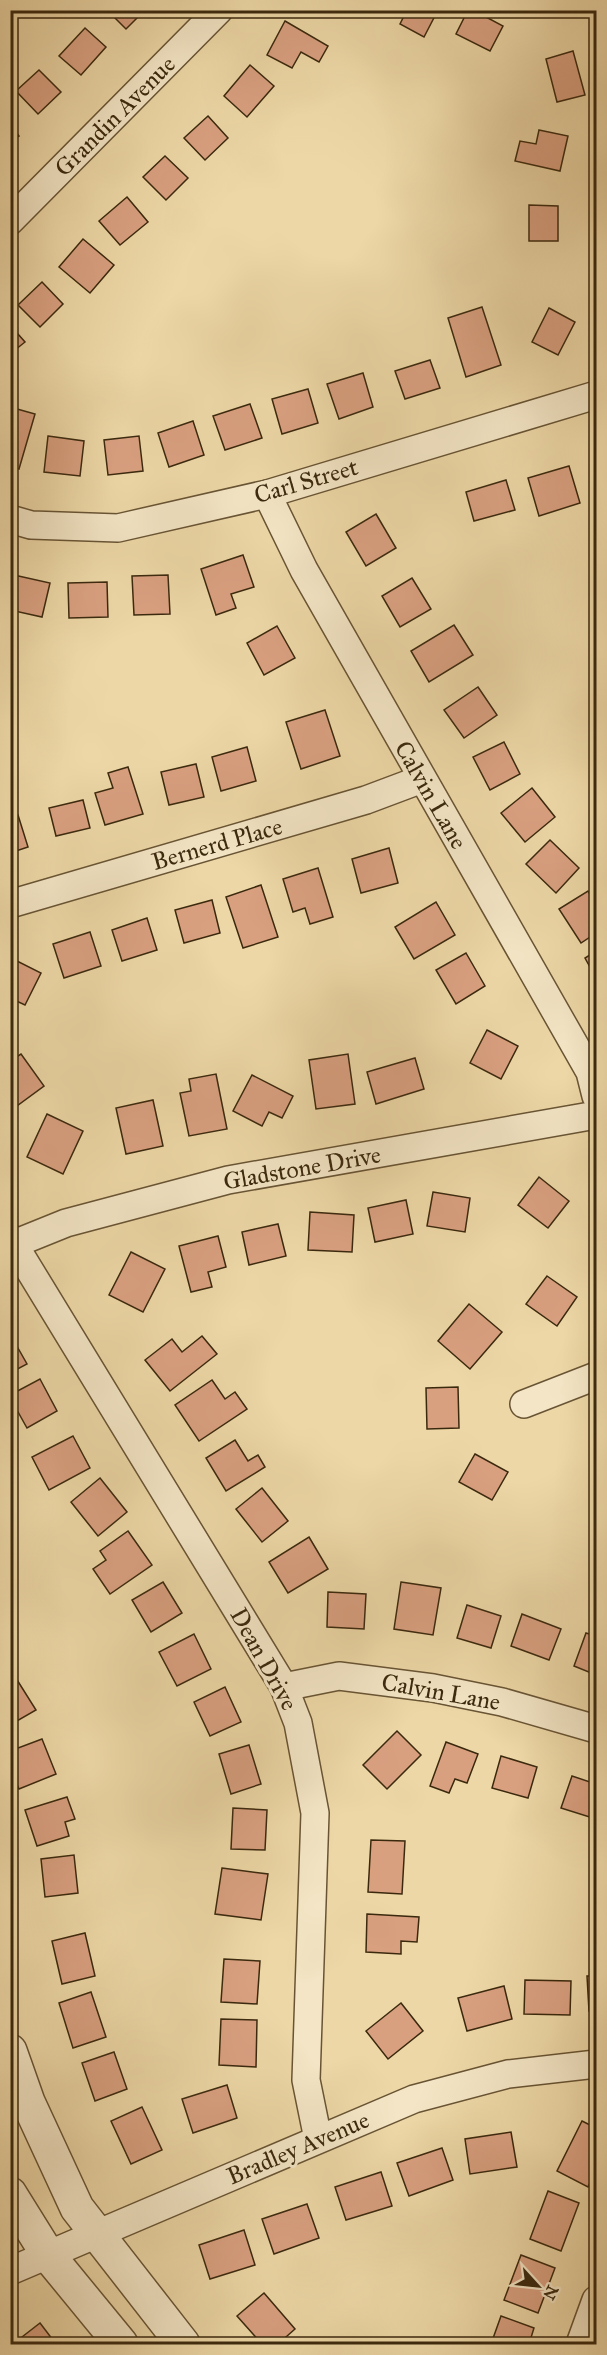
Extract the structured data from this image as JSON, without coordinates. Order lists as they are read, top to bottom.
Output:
{
  "streets": {
    "street": [
      "Grandin Avenue",
      "Carl Street",
      "Calvin Lane",
      "Bernerd Place",
      "Gladstone Drive",
      "Dean Drive",
      "Bradley Avenue"
    ]
  },
  "crossings": [
    ["Carl Street", "Calvin Lane"],
    ["Calvin Lane", "Bernerd Place"],
    ["Calvin Lane", "Dean Drive"],
    ["Gladstone Drive", "Dean Drive"],
    ["Dean Drive", "Bradley Avenue"]
  ],
  "north": "bottom right"
}
